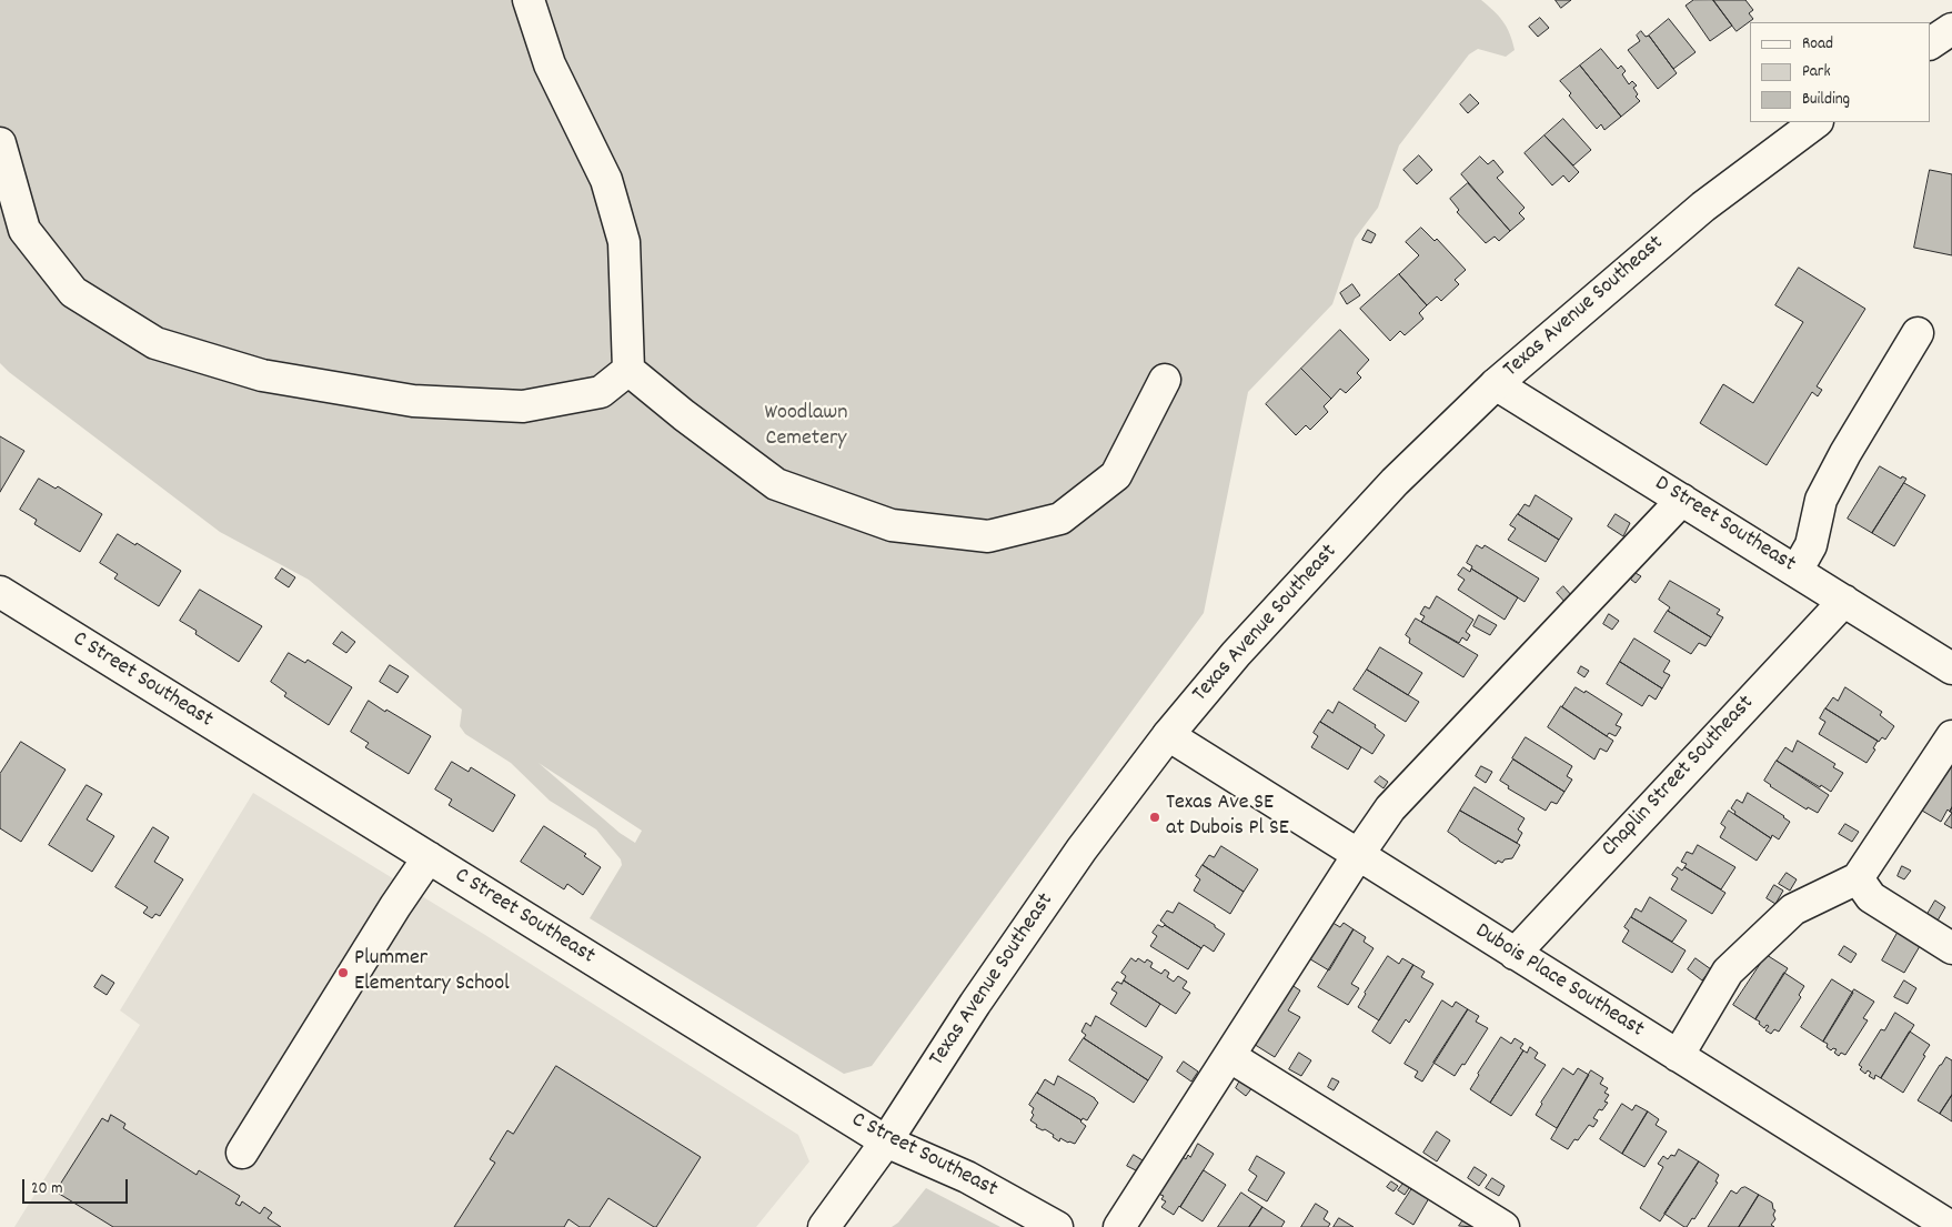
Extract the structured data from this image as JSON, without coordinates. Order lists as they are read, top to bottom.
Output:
{
  "streets": {
    "street": [
      "Texas Avenue Southeast",
      "D Street Southeast",
      "C Street Southeast",
      "Chaplin Street Southeast",
      "Dubois Place Southeast"
    ]
  },
  "crossings": [
    ["Texas Avenue Southeast", "D Street Southeast"],
    ["Texas Avenue Southeast", "C Street Southeast"],
    ["Texas Avenue Southeast", "Dubois Place Southeast"],
    ["D Street Southeast", "Chaplin Street Southeast"],
    ["Chaplin Street Southeast", "Dubois Place Southeast"]
  ],
  "parks": ["Woodlawn Cemetery"],
  "places": ["Texas Ave SE at Dubois Pl SE", "Plummer Elementary School"],
  "legend": ["Road", "Park", "Building"],
  "scale_bar": "20 m"
}
